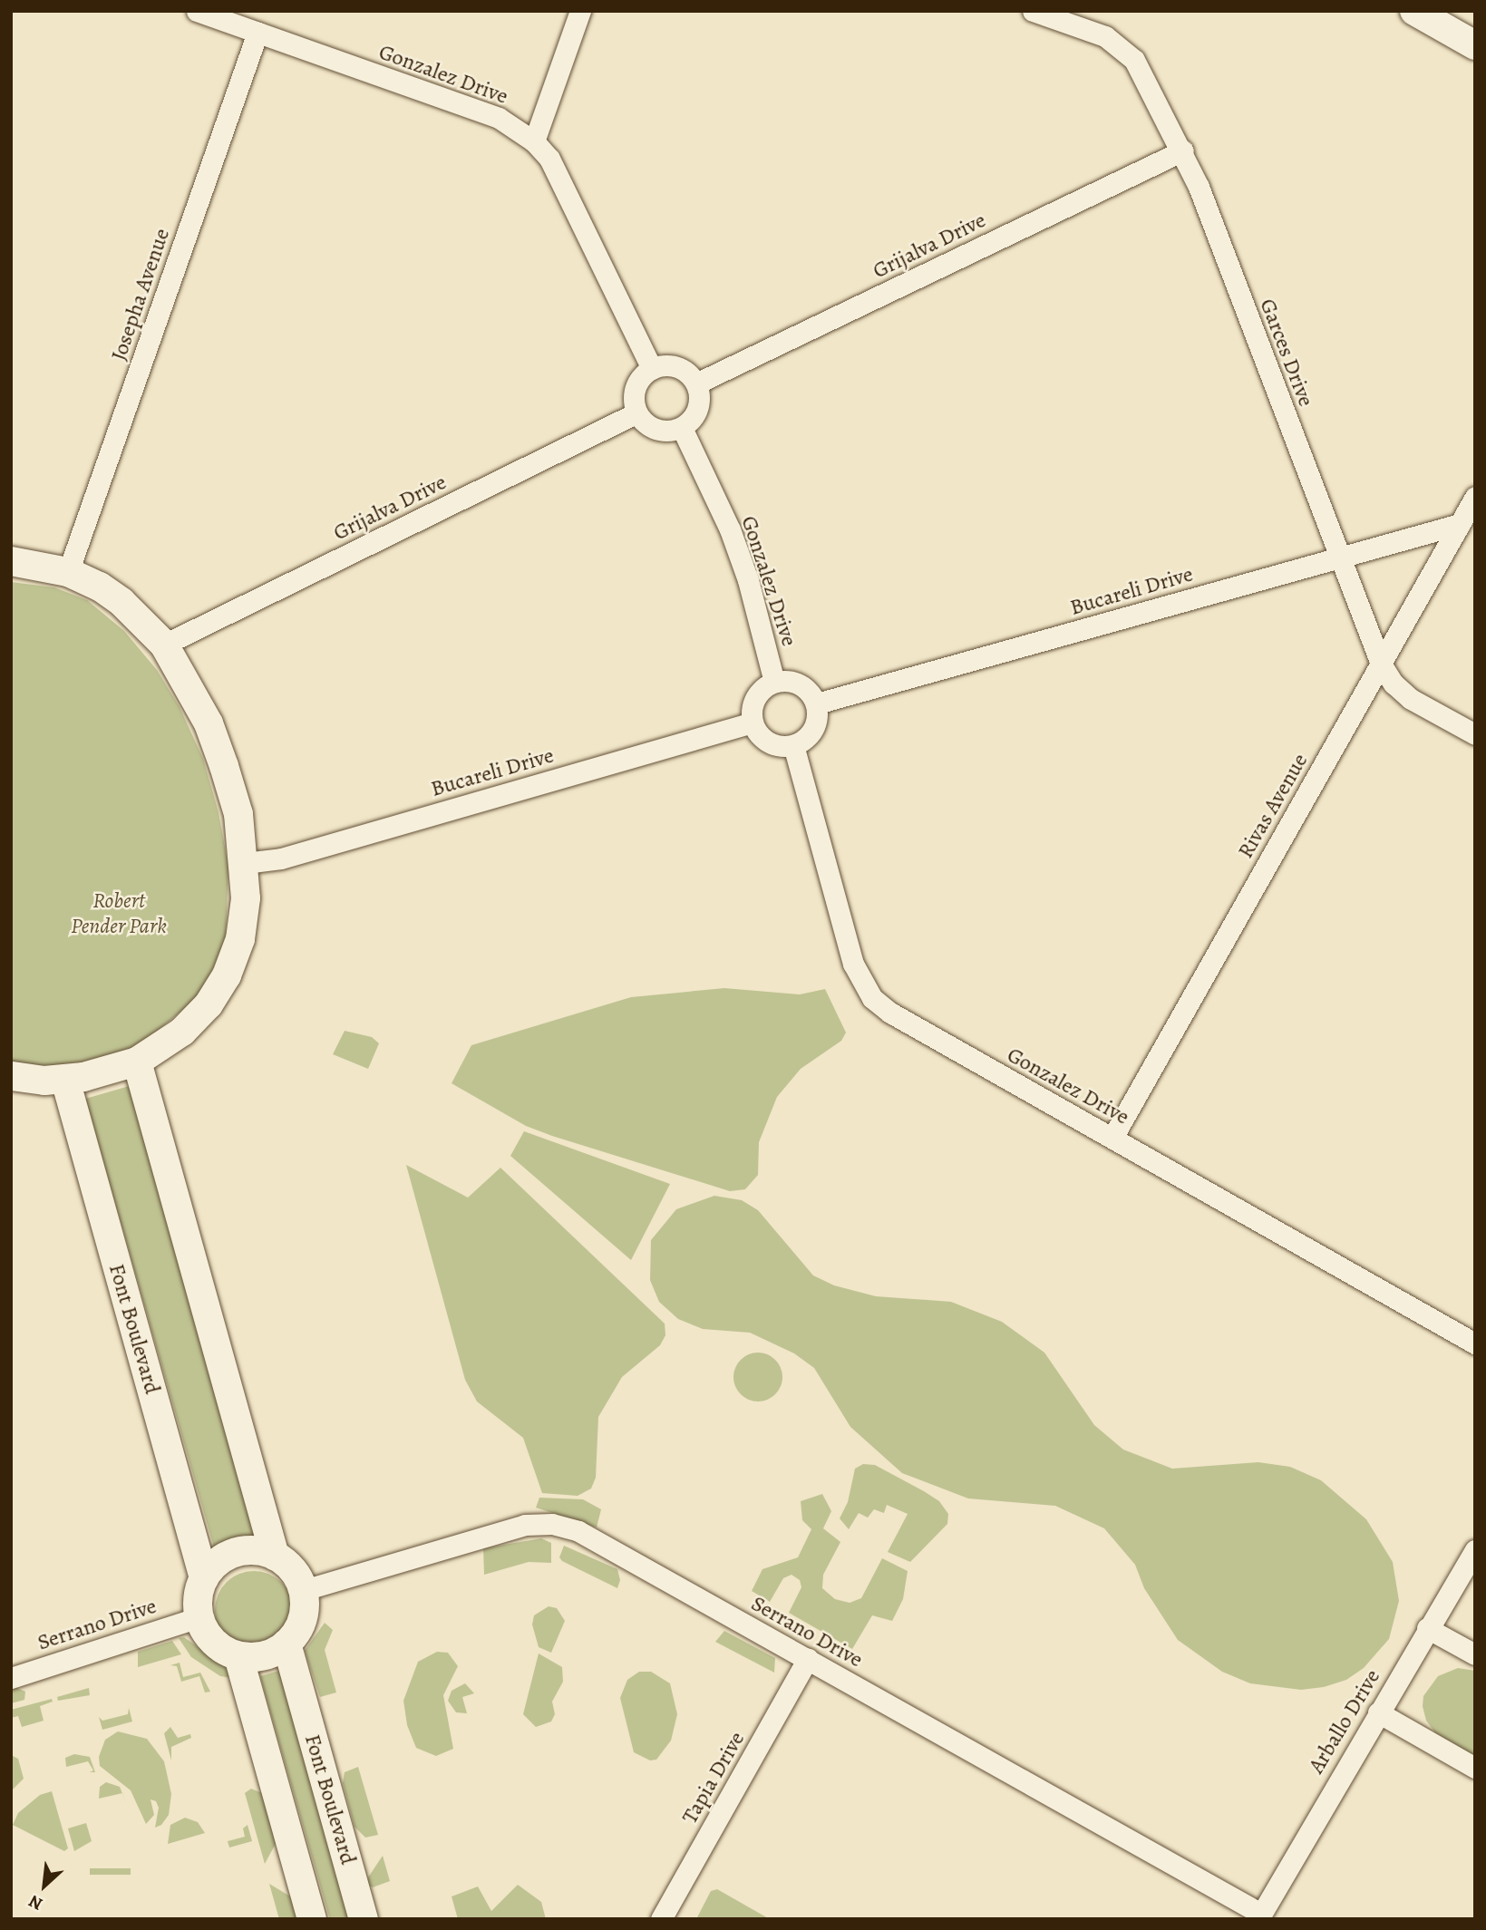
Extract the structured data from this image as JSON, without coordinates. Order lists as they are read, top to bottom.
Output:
{
  "streets": {
    "street": [
      "Gonzalez Drive",
      "Grijalva Drive",
      "Josepha Avenue",
      "Garces Drive",
      "Bucareli Drive",
      "Rivas Avenue",
      "Font Boulevard",
      "Serrano Drive",
      "Arballo Drive",
      "Tapia Drive"
    ]
  },
  "crossings": [
    ["Gonzalez Drive", "Grijalva Drive"],
    ["Gonzalez Drive", "Josepha Avenue"],
    ["Gonzalez Drive", "Bucareli Drive"],
    ["Gonzalez Drive", "Rivas Avenue"],
    ["Grijalva Drive", "Garces Drive"],
    ["Garces Drive", "Bucareli Drive"],
    ["Garces Drive", "Rivas Avenue"],
    ["Bucareli Drive", "Rivas Avenue"],
    ["Font Boulevard", "Serrano Drive"],
    ["Serrano Drive", "Arballo Drive"],
    ["Serrano Drive", "Tapia Drive"]
  ],
  "parks": ["Robert Pender Park"],
  "north": "bottom left"
}
